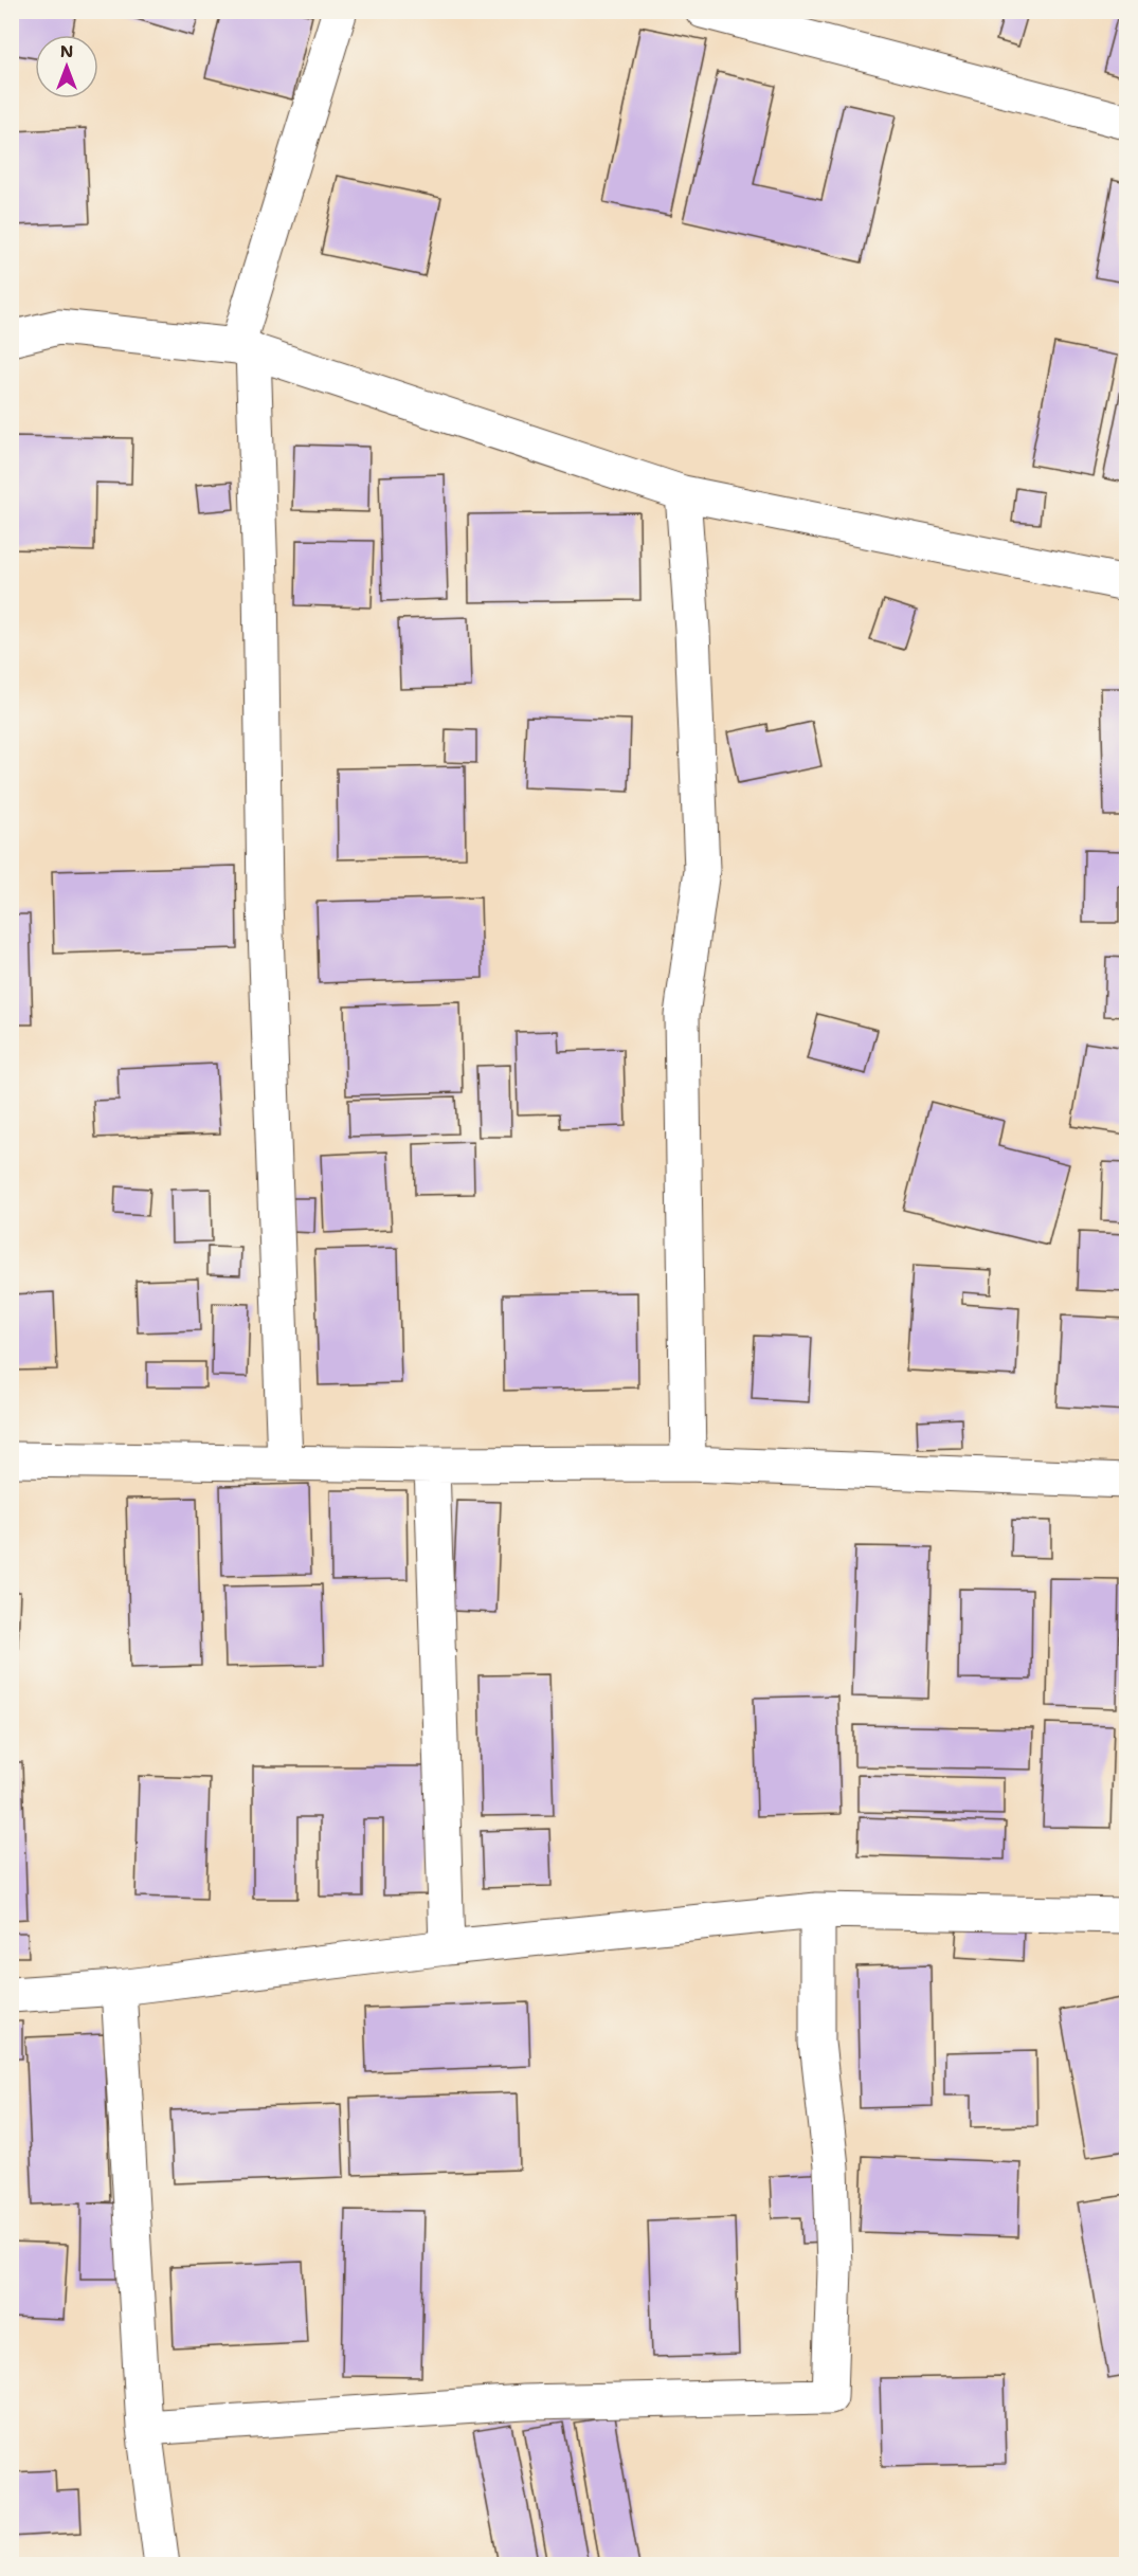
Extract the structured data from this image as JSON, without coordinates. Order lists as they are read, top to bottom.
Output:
{
  "north": "top"
}
